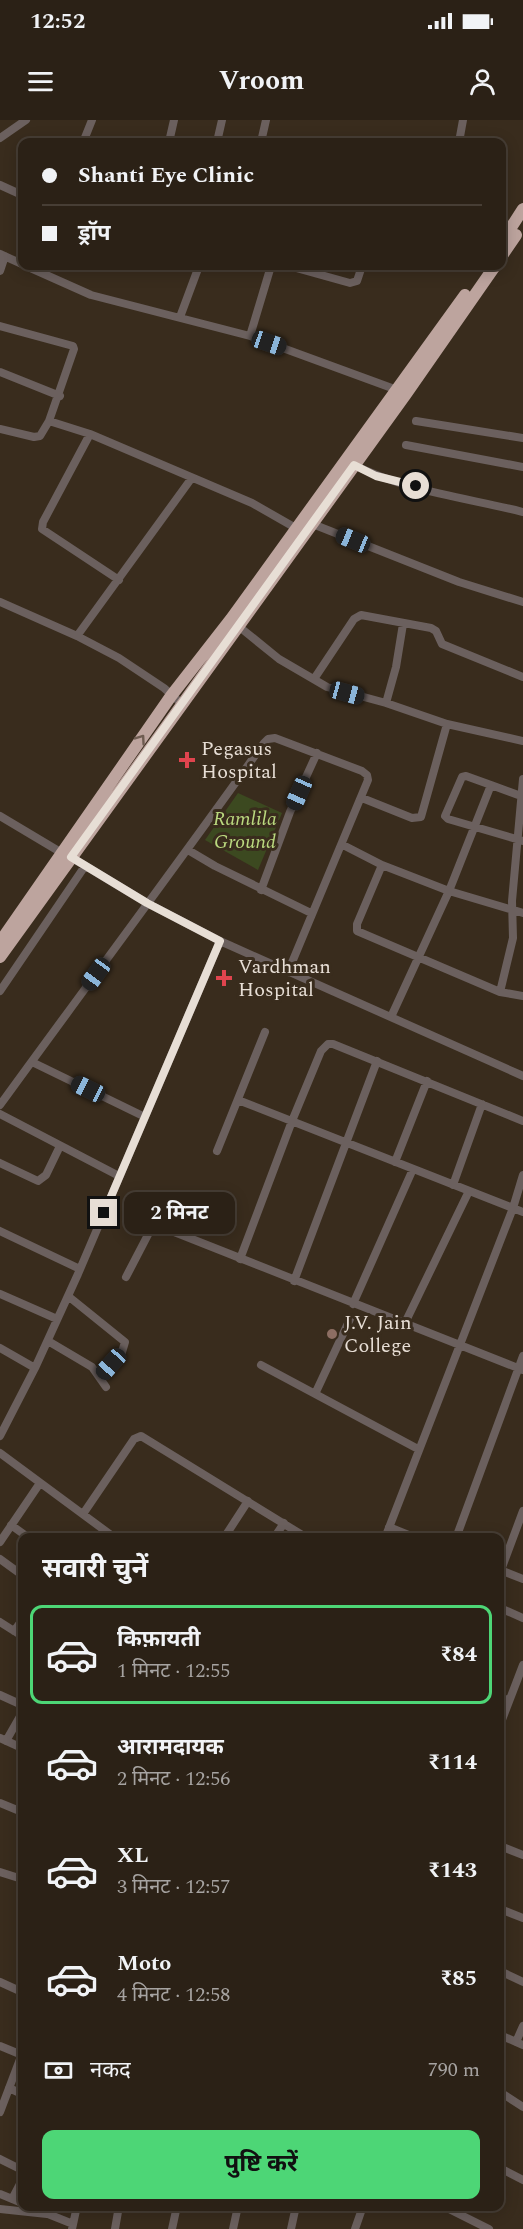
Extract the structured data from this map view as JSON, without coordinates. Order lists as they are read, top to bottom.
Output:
{
  "parks": ["Ramlila Ground"],
  "places": {
    "health": ["Pegasus Hospital", "Vardhman Hospital"],
    "other": ["J.V. Jain College"]
  },
  "page": {
    "status": "12:52",
    "header": "Vroom",
    "banner": ["Shanti Eye Clinic", "ड्रॉप"],
    "bubble": "2 मिनट",
    "heading": "सवारी चुनें",
    "list": [
      {
        "name": "किफ़ायती",
        "note": "1 मिनट · 12:55",
        "value": "₹84"
      },
      {
        "name": "आरामदायक",
        "note": "2 मिनट · 12:56",
        "value": "₹114"
      },
      {
        "name": "XL",
        "note": "3 मिनट · 12:57",
        "value": "₹143"
      },
      {
        "name": "Moto",
        "note": "4 मिनट · 12:58",
        "value": "₹85"
      }
    ],
    "pay": ["नकद", "790 m"],
    "buttons": "पुष्टि करें"
  }
}
